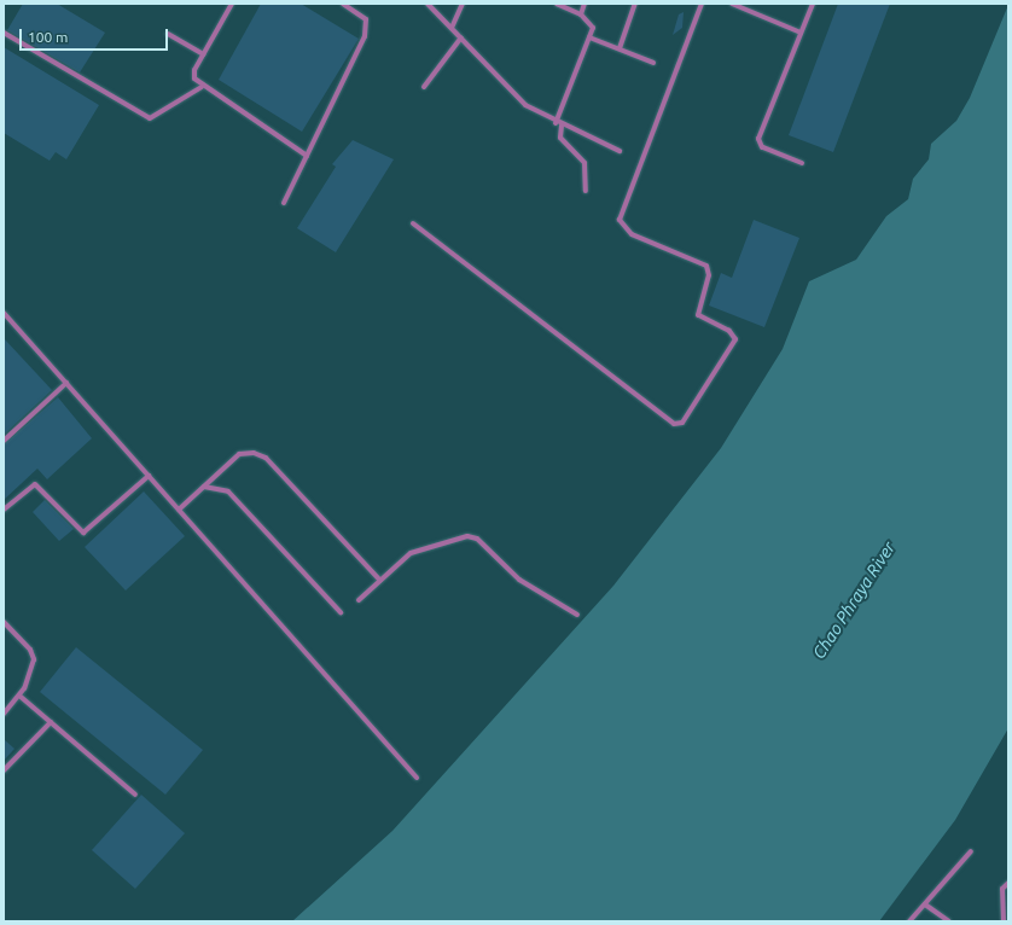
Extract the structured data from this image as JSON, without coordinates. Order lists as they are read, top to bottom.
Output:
{
  "water": ["Chao Phraya River"],
  "scale_bar": "100 m"
}
